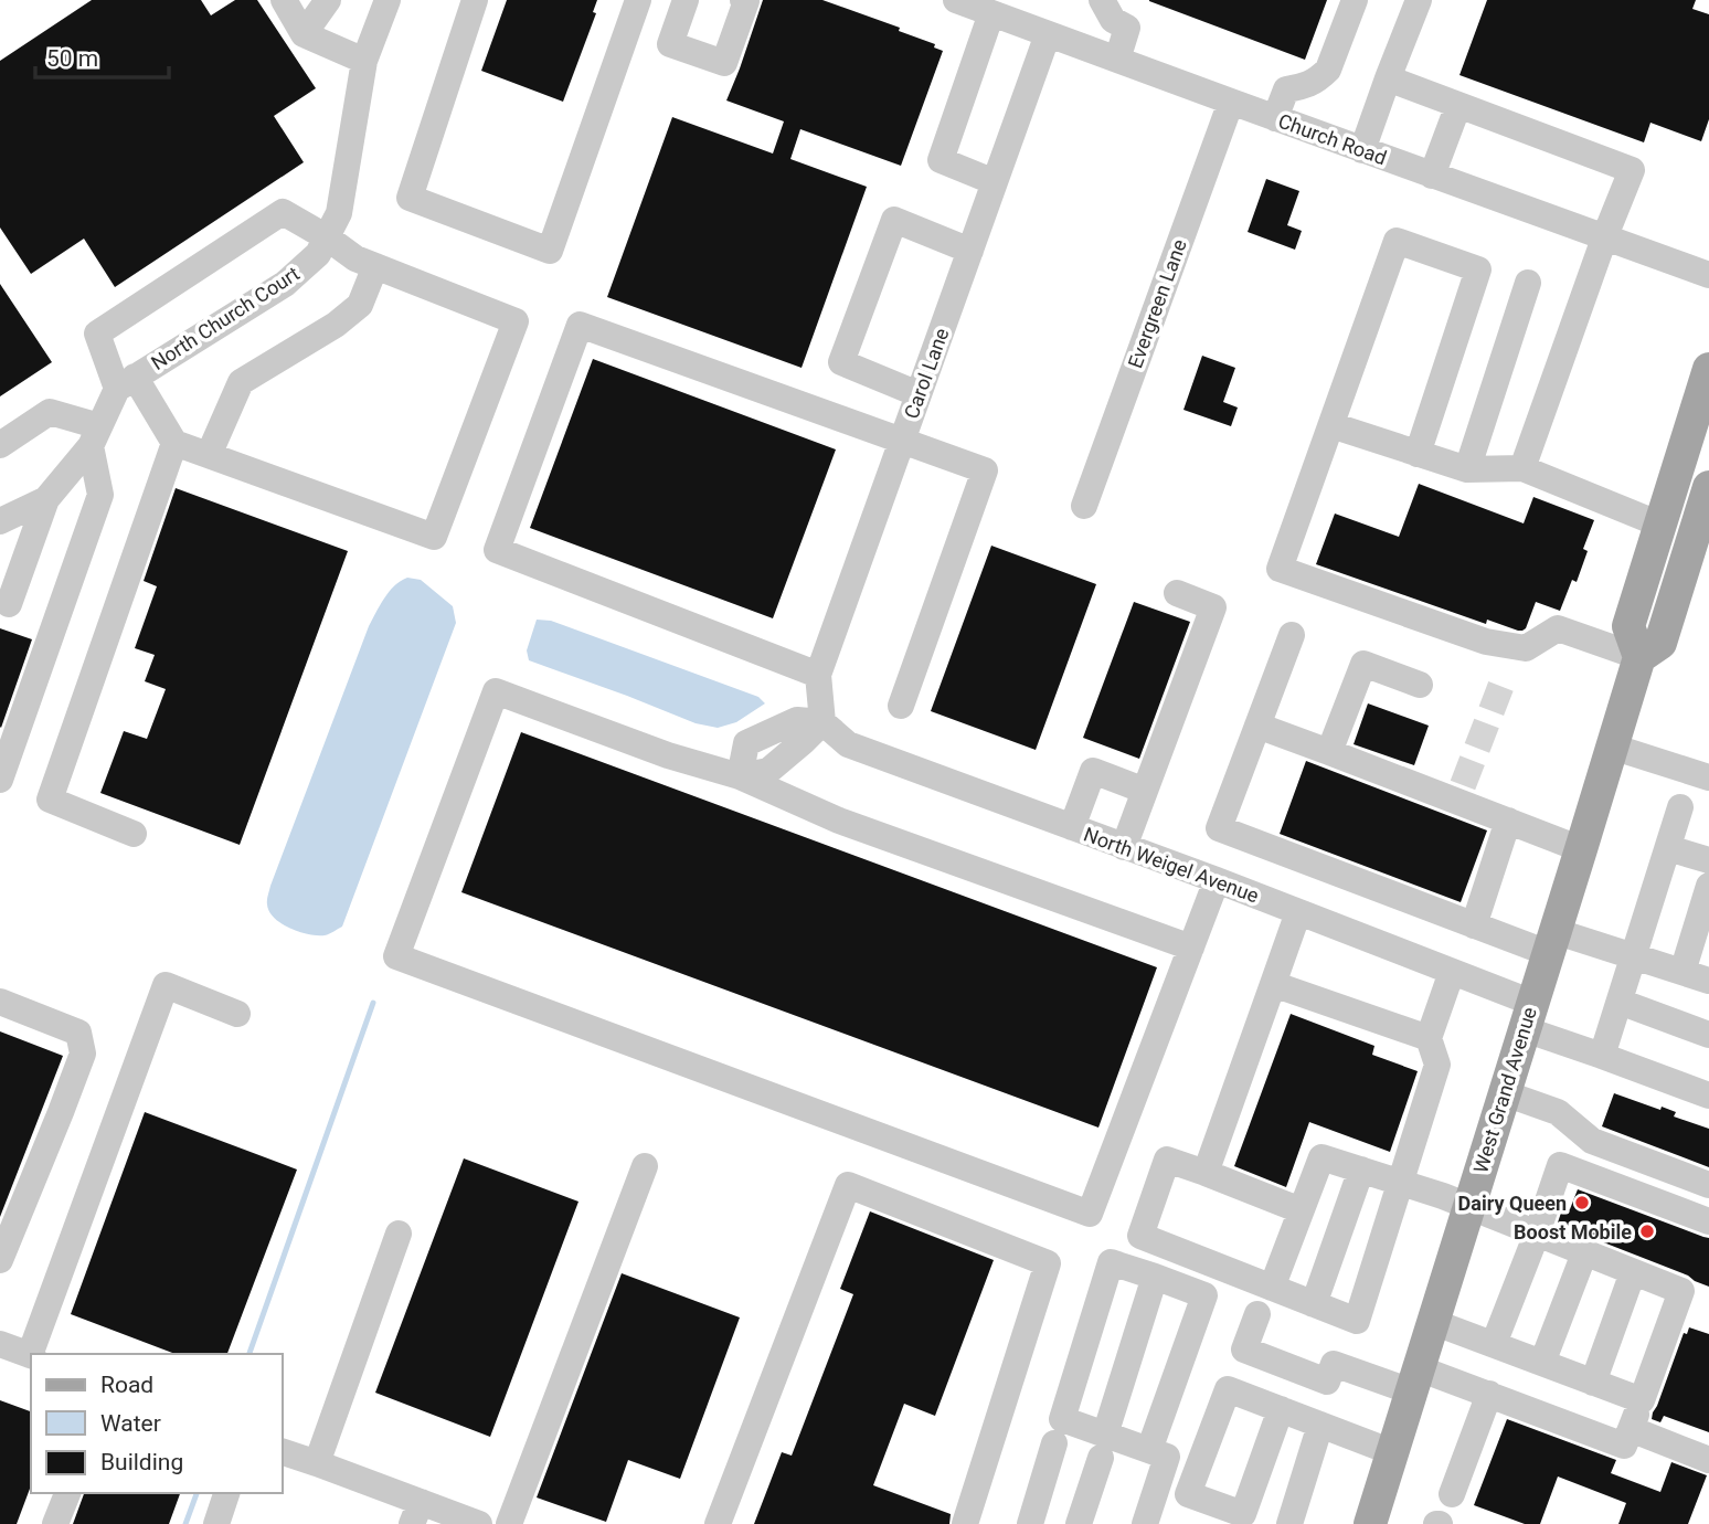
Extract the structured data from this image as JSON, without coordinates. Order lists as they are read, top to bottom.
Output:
{
  "streets": {
    "main road": ["West Grand Avenue"],
    "street": [
      "Church Road",
      "Evergreen Lane",
      "North Church Court",
      "Carol Lane",
      "North Weigel Avenue"
    ]
  },
  "crossings": [
    ["Church Road", "Evergreen Lane"],
    ["Church Road", "Carol Lane"],
    ["Carol Lane", "North Weigel Avenue"],
    ["North Weigel Avenue", "West Grand Avenue"]
  ],
  "places": ["Dairy Queen", "Boost Mobile"],
  "legend": ["Road", "Water", "Building"],
  "scale_bar": "50 m"
}
